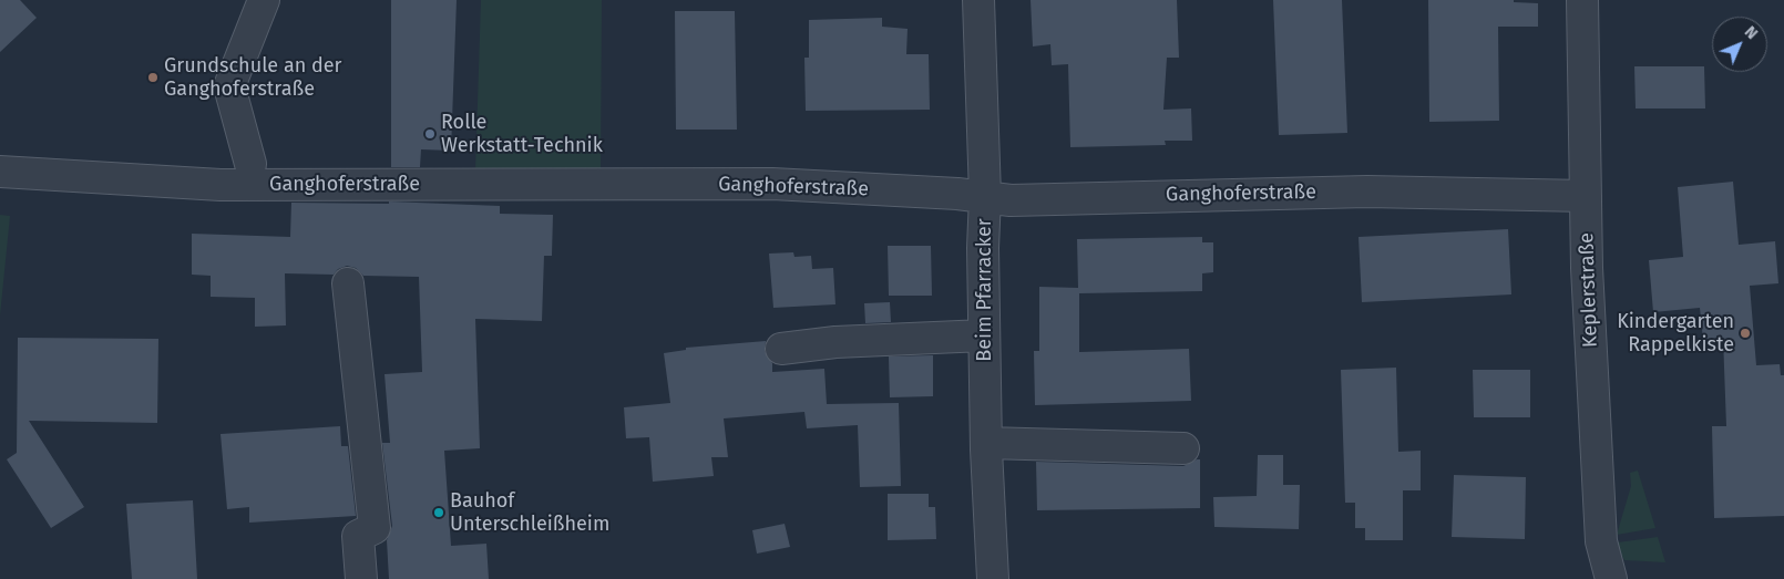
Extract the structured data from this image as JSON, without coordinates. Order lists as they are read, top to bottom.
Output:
{
  "streets": {
    "street": ["Ganghoferstraße", "Beim Pfarracker", "Keplerstraße"]
  },
  "crossings": [
    ["Ganghoferstraße", "Beim Pfarracker"],
    ["Ganghoferstraße", "Keplerstraße"]
  ],
  "places": [
    "Grundschule an der Ganghoferstraße",
    "Rolle Werkstatt-Technik",
    "Kindergarten Rappelkiste",
    "Bauhof Unterschleißheim"
  ],
  "north": "top right"
}
